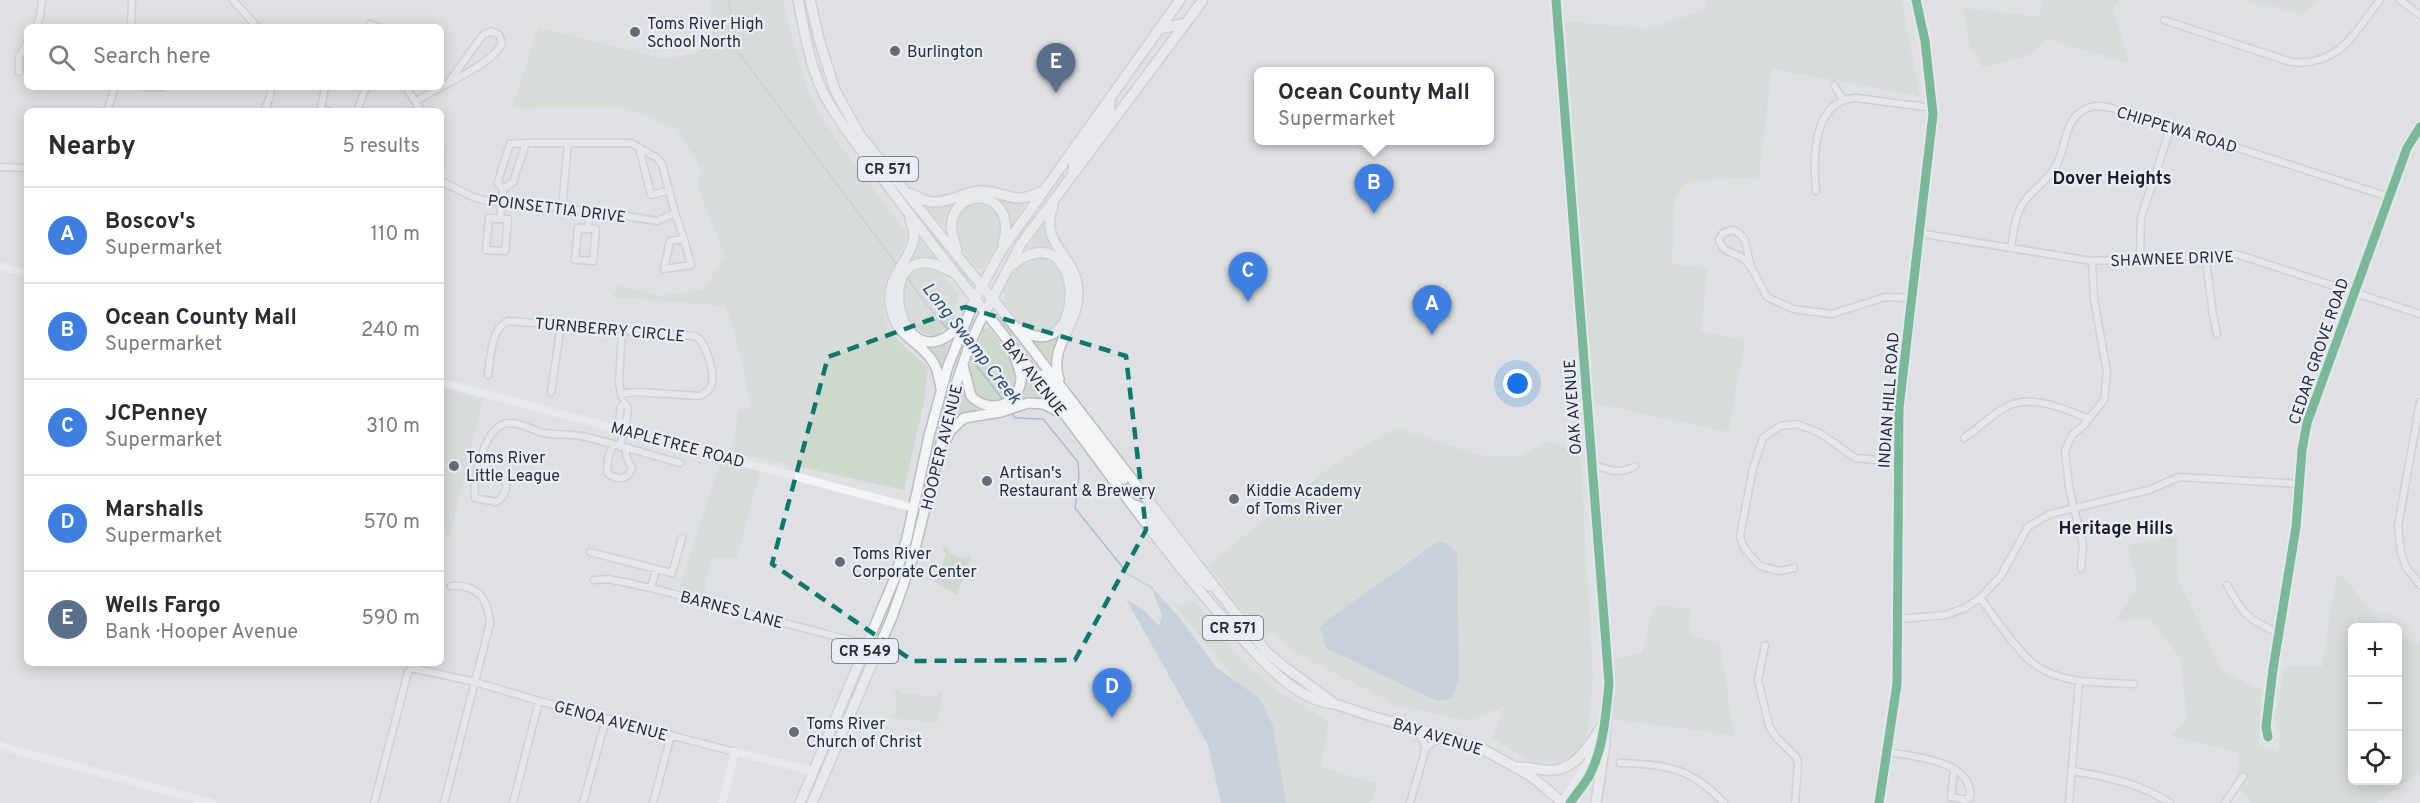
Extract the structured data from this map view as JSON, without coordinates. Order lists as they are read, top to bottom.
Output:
{
  "streets": {
    "main road": [
      "CR 571",
      "BAY AVENUE",
      "HOOPER AVENUE",
      "CR 549"
    ],
    "street": [
      "CHIPPEWA ROAD",
      "POINSETTIA DRIVE",
      "SHAWNEE DRIVE",
      "TURNBERRY CIRCLE",
      "CEDAR GROVE ROAD",
      "INDIAN HILL ROAD",
      "OAK AVENUE",
      "MAPLETREE ROAD",
      "BARNES LANE",
      "GENOA AVENUE"
    ]
  },
  "crossings": [
    ["CHIPPEWA ROAD", "SHAWNEE DRIVE"],
    ["CHIPPEWA ROAD", "CEDAR GROVE ROAD"],
    ["SHAWNEE DRIVE", "CEDAR GROVE ROAD"],
    ["SHAWNEE DRIVE", "INDIAN HILL ROAD"],
    ["BAY AVENUE", "OAK AVENUE"],
    ["BAY AVENUE", "HOOPER AVENUE"],
    ["MAPLETREE ROAD", "HOOPER AVENUE"],
    ["HOOPER AVENUE", "BARNES LANE"],
    ["HOOPER AVENUE", "GENOA AVENUE"]
  ],
  "districts": ["Dover Heights", "Heritage Hills"],
  "water": ["Long Swamp Creek"],
  "places": [
    "Toms River High School North",
    "Burlington",
    "Toms River Little League",
    "Artisan's Restaurant & Brewery",
    "Kiddie Academy of Toms River",
    "Toms River Corporate Center",
    "Toms River Church of Christ"
  ],
  "page": {
    "search": "Search here",
    "pins": [
      "E",
      "B",
      "C",
      "A",
      "D"
    ],
    "popup": ["Ocean County Mall", "Supermarket"],
    "heading": ["Nearby", "5 results"],
    "list": [
      {
        "mark": "A",
        "name": "Boscov's",
        "note": "Supermarket",
        "value": "110 m"
      },
      {
        "mark": "B",
        "name": "Ocean County Mall",
        "note": "Supermarket",
        "value": "240 m"
      },
      {
        "mark": "C",
        "name": "JCPenney",
        "note": "Supermarket",
        "value": "310 m"
      },
      {
        "mark": "D",
        "name": "Marshalls",
        "note": "Supermarket",
        "value": "570 m"
      },
      {
        "mark": "E",
        "name": "Wells Fargo",
        "note": "Bank · Hooper Avenue",
        "value": "590 m"
      }
    ],
    "map_buttons": ["+", "−"]
  }
}
